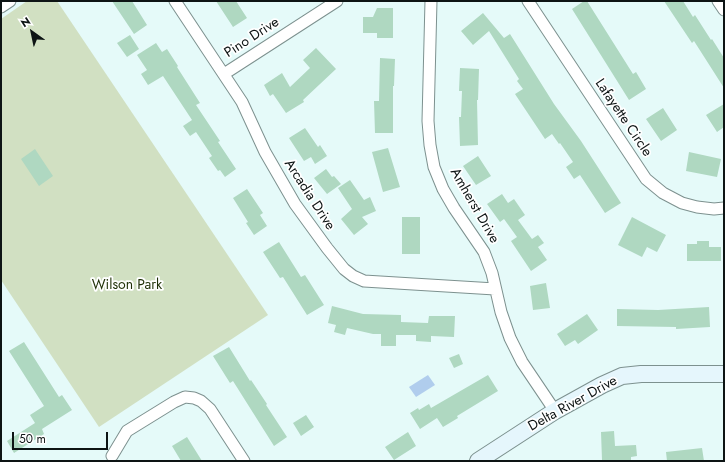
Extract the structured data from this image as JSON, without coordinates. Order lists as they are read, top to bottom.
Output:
{
  "streets": {
    "street": [
      "Pino Drive",
      "Lafayette Circle",
      "Arcadia Drive",
      "Amherst Drive",
      "Delta River Drive"
    ]
  },
  "crossings": [
    ["Pino Drive", "Arcadia Drive"],
    ["Arcadia Drive", "Amherst Drive"],
    ["Amherst Drive", "Delta River Drive"]
  ],
  "parks": ["Wilson Park"],
  "scale_bar": "50 m",
  "north": "top left"
}
